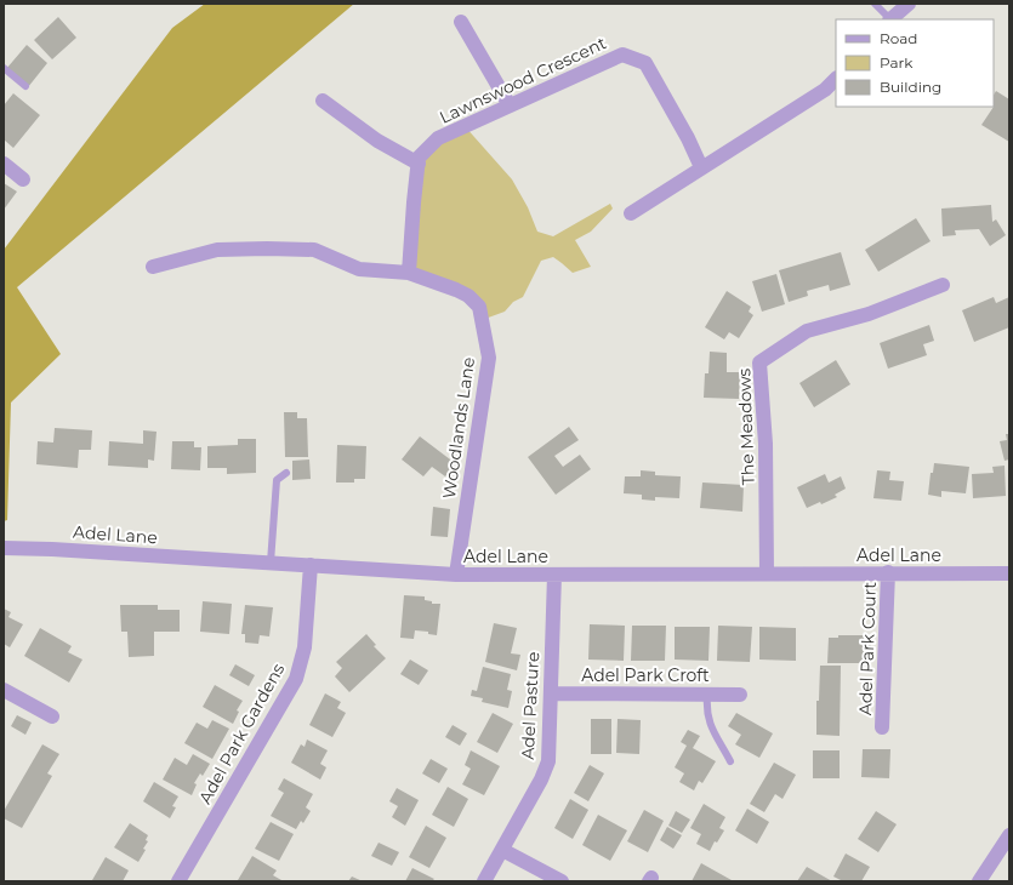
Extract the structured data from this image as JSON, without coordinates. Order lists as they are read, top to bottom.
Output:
{
  "streets": {
    "street": [
      "Lawnswood Crescent",
      "The Meadows",
      "Woodlands Lane",
      "Adel Lane",
      "Adel Park Court",
      "Adel Park Croft",
      "Adel Pasture",
      "Adel Park Gardens"
    ]
  },
  "crossings": [
    ["Lawnswood Crescent", "Woodlands Lane"],
    ["The Meadows", "Adel Lane"],
    ["Woodlands Lane", "Adel Lane"],
    ["Adel Lane", "Adel Park Court"],
    ["Adel Lane", "Adel Pasture"],
    ["Adel Lane", "Adel Park Gardens"],
    ["Adel Park Croft", "Adel Pasture"]
  ],
  "legend": ["Road", "Park", "Building"]
}
